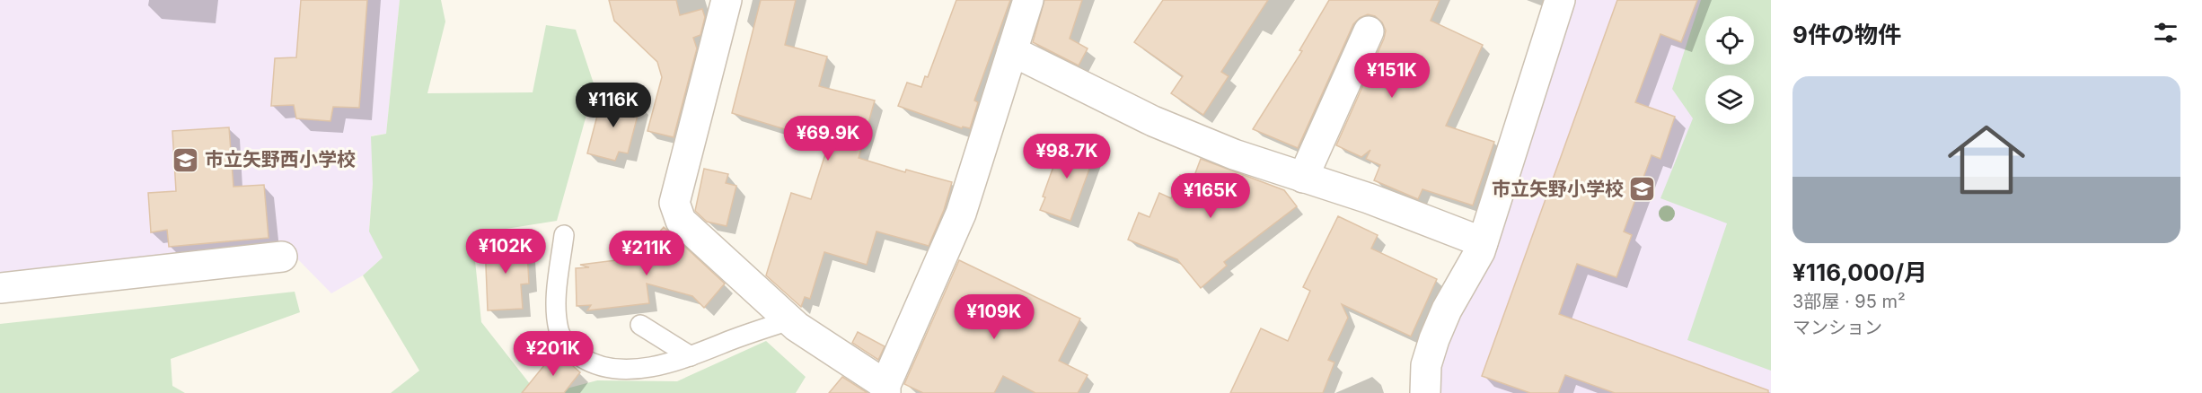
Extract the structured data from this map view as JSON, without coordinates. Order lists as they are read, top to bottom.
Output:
{
  "places": {
    "school or university": ["市立矢野西小学校", "市立矢野小学校"]
  },
  "page": {
    "heading": "9件の物件",
    "price": [
      "¥151K",
      "¥116K",
      "¥69.9K",
      "¥98.7K",
      "¥165K",
      "¥102K",
      "¥211K",
      "¥109K",
      "¥201K"
    ],
    "list": [
      {
        "name": "¥116,000/月",
        "note": "3部屋 · 95 m² · マンション"
      }
    ]
  }
}
